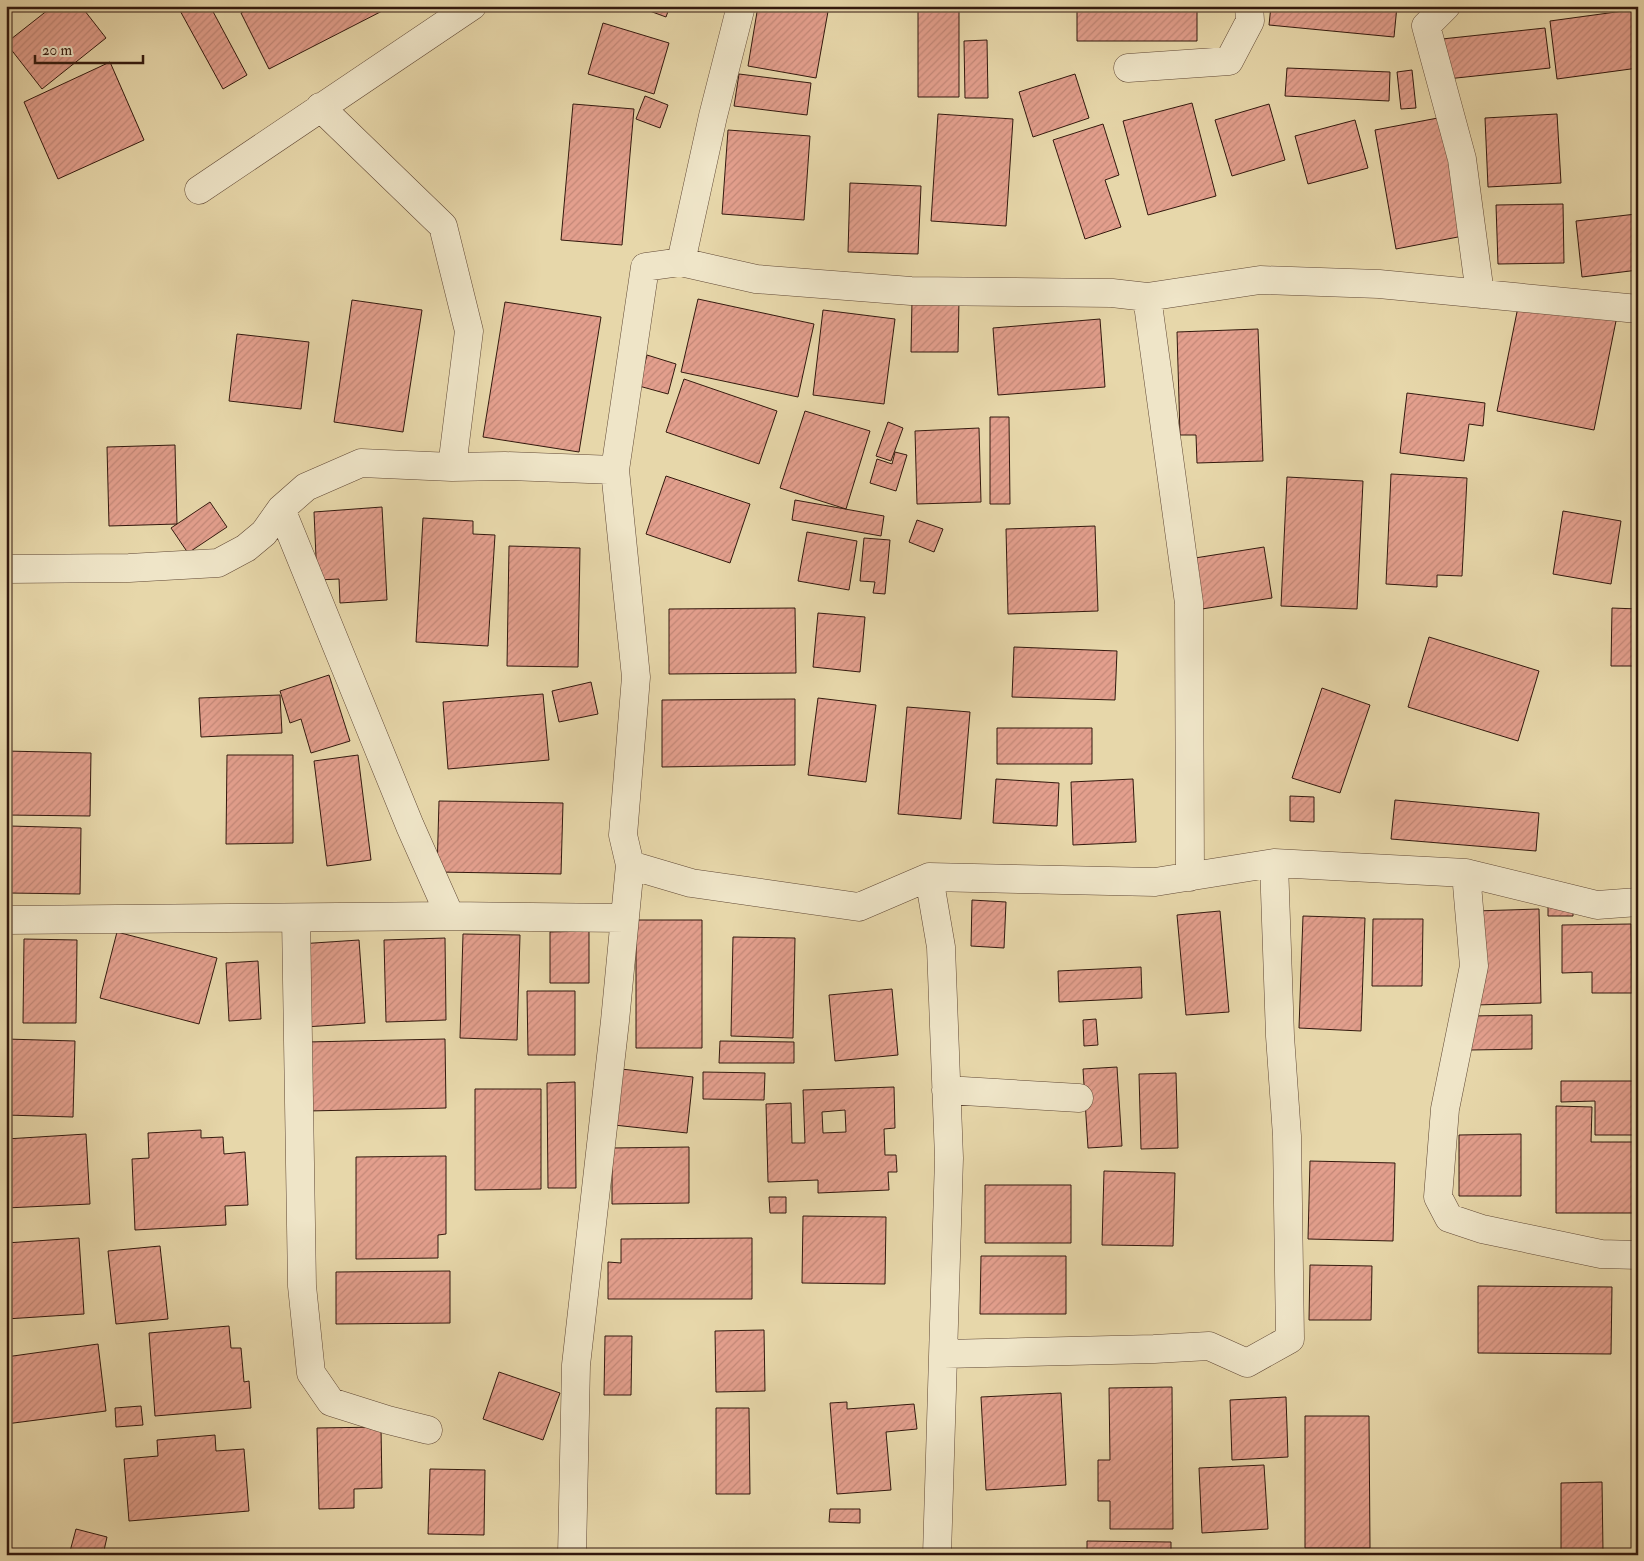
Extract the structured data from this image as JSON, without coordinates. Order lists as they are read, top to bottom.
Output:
{
  "scale_bar": "20 m"
}
